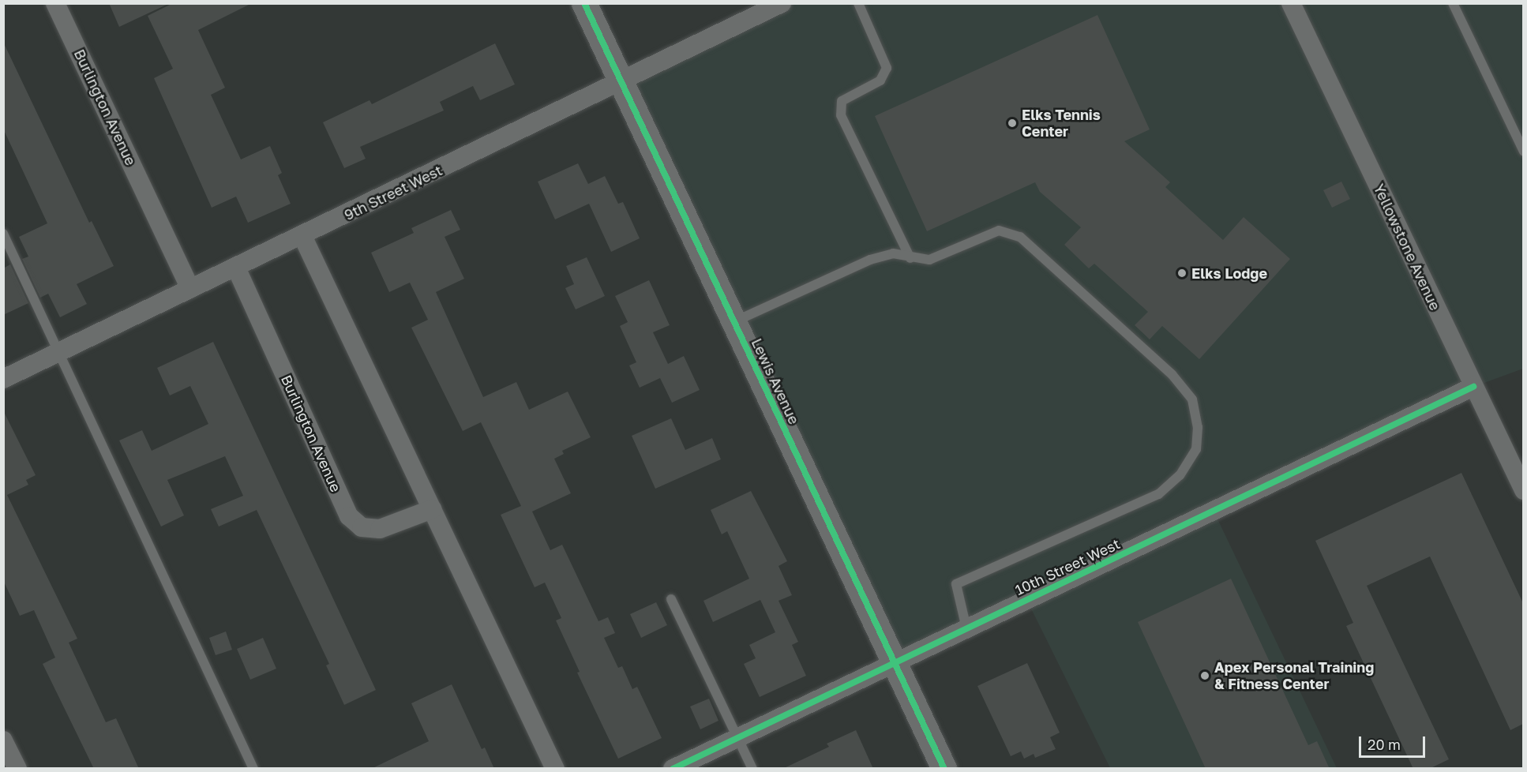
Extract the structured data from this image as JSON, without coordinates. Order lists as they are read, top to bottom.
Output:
{
  "streets": {
    "street": [
      "Burlington Avenue",
      "9th Street West",
      "Yellowstone Avenue",
      "Lewis Avenue",
      "10th Street West"
    ]
  },
  "crossings": [
    ["Burlington Avenue", "9th Street West"],
    ["9th Street West", "Lewis Avenue"],
    ["Yellowstone Avenue", "10th Street West"],
    ["Lewis Avenue", "10th Street West"]
  ],
  "places": ["Elks Tennis Center", "Elks Lodge", "Apex Personal Training & Fitness Center"],
  "scale_bar": "20 m"
}
